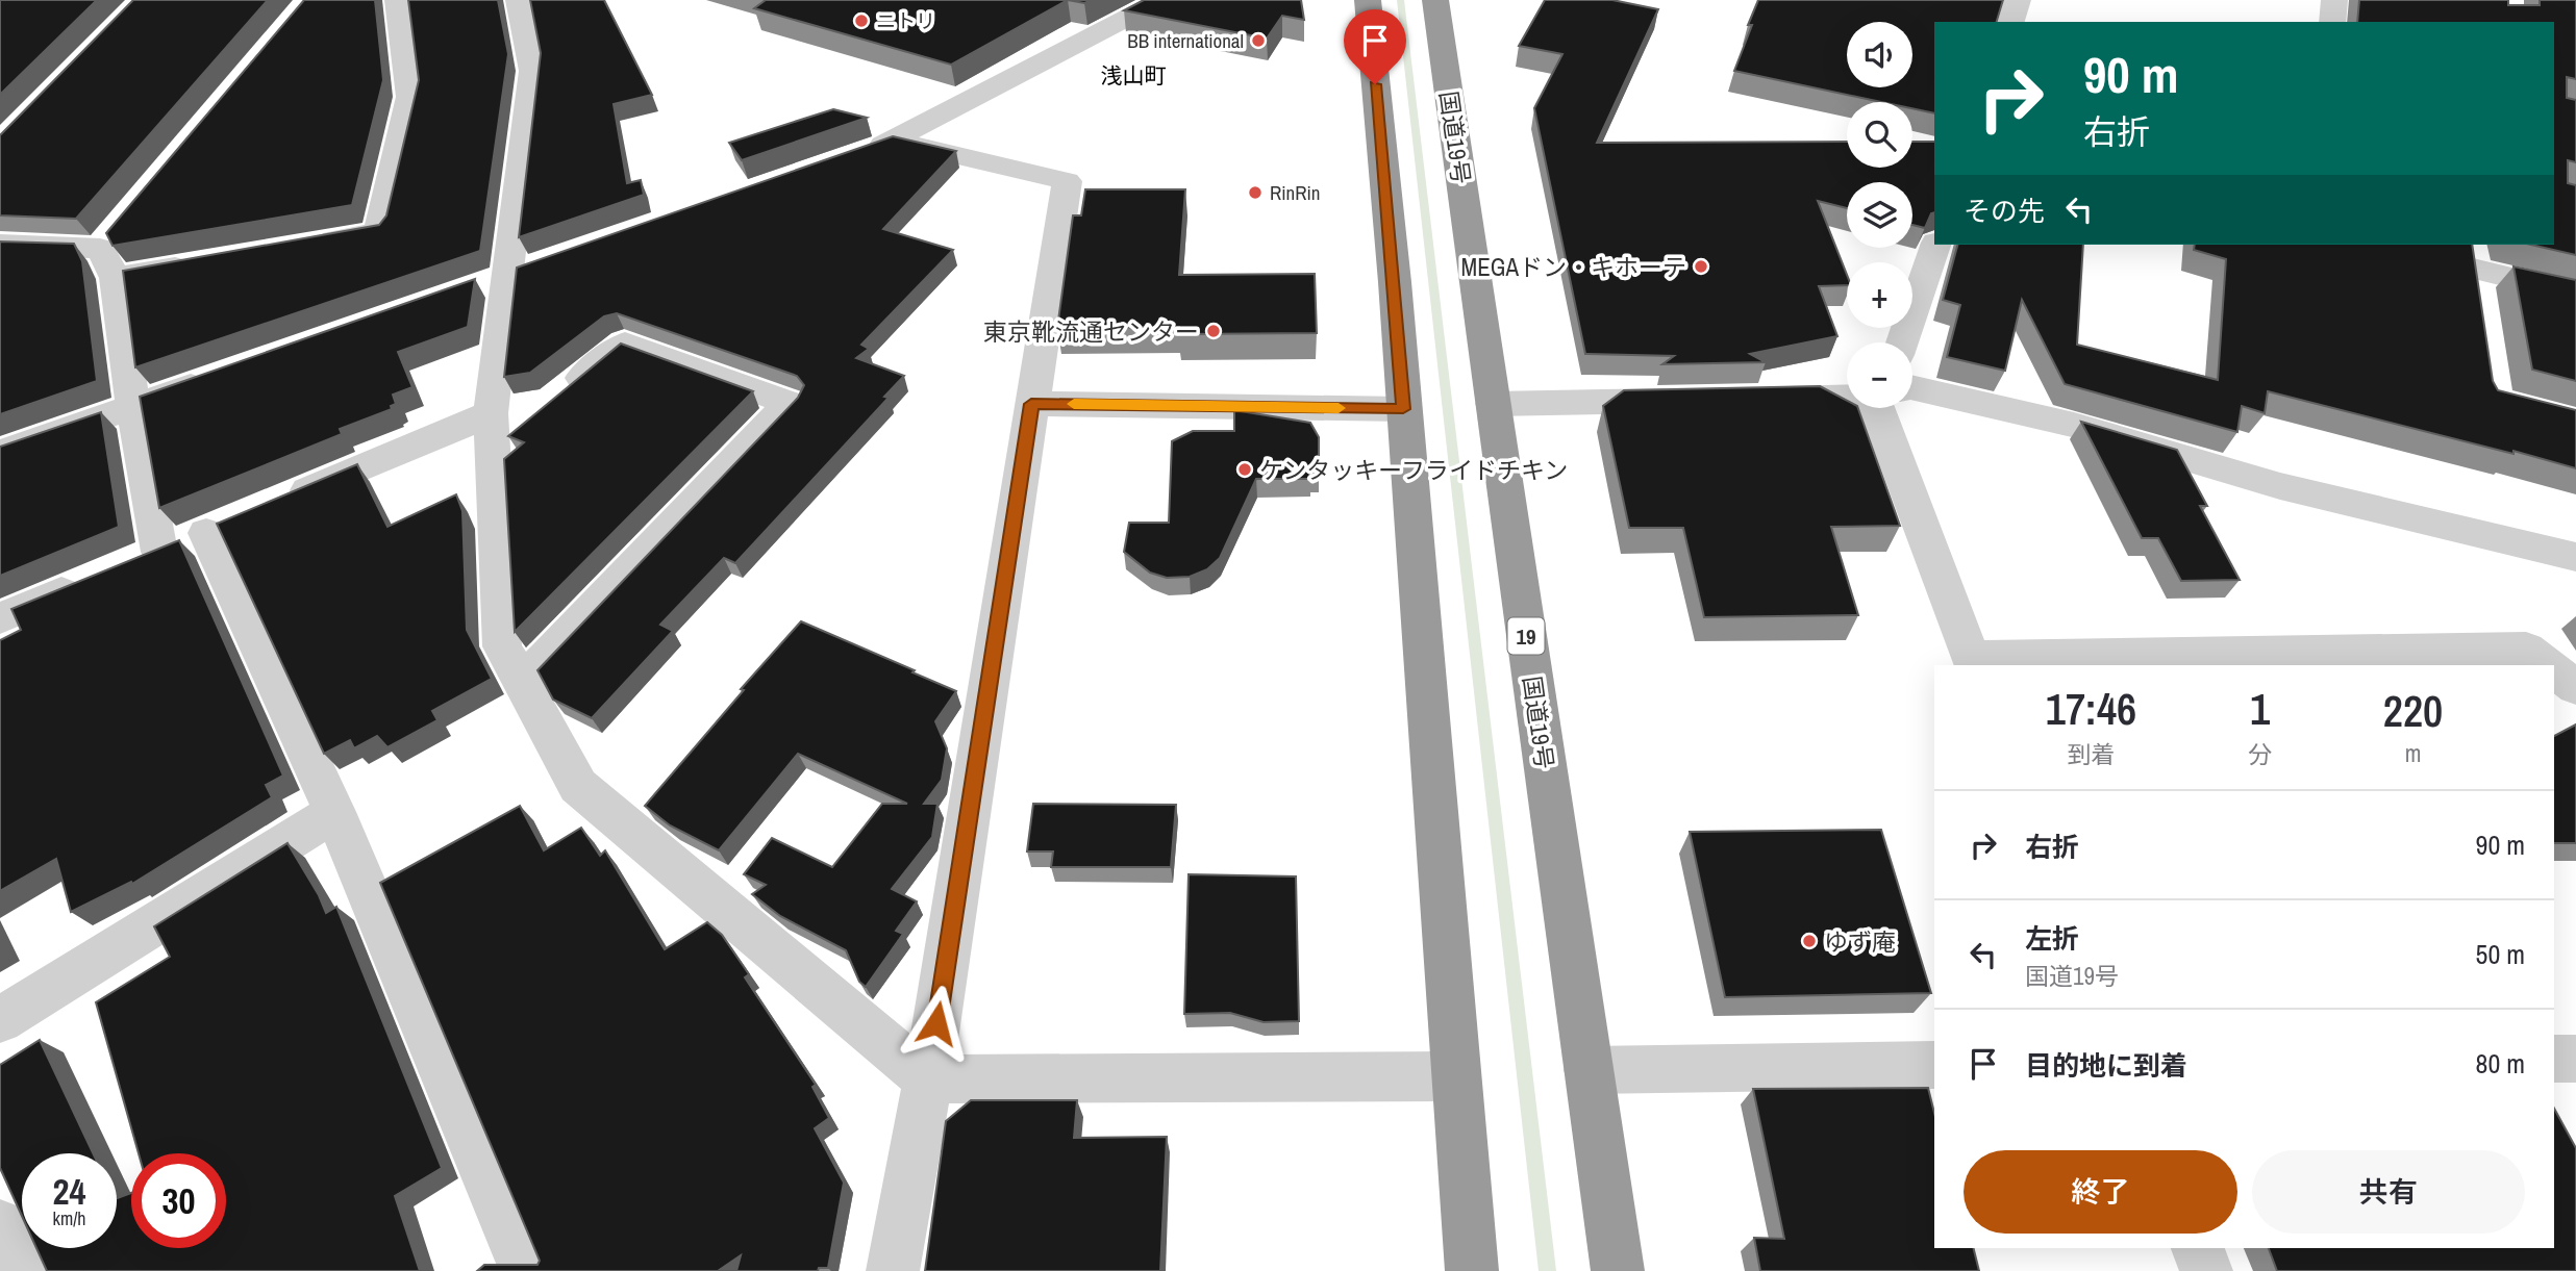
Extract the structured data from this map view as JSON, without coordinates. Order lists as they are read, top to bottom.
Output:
{
  "streets": {
    "highway": ["国道19号", "19"]
  },
  "districts": ["浅山町"],
  "places": [
    "ニトリ",
    "BB international",
    "RinRin",
    "MEGAドン・キホーテ",
    "東京靴流通センター",
    "ケンタッキーフライドチキン",
    "ゆず庵"
  ],
  "page": {
    "map_buttons": ["+", "−"],
    "turn": ["90 m", "右折"],
    "then": "その先",
    "eta": [
      "17:46",
      "到着",
      "1",
      "分",
      "220",
      "m"
    ],
    "list": [
      {
        "name": "右折",
        "value": "90 m"
      },
      {
        "name": "左折",
        "note": "国道19号",
        "value": "50 m"
      },
      {
        "name": "目的地に到着",
        "value": "80 m"
      }
    ],
    "buttons": ["終了", "共有"],
    "speed": "24 km/h",
    "limit": "30"
  }
}
